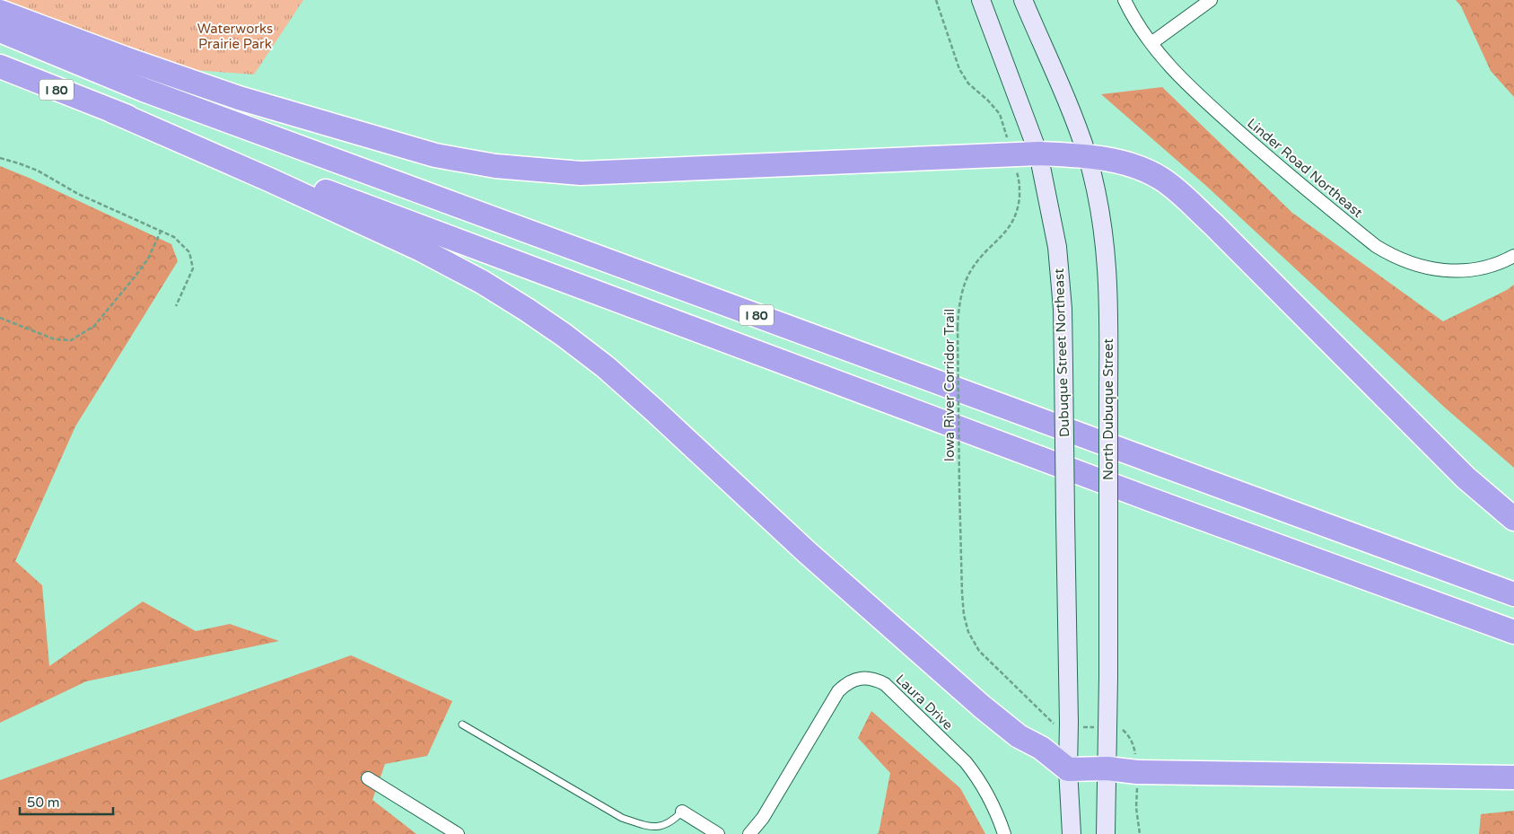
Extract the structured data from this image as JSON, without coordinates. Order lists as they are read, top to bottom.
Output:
{
  "streets": {
    "highway": ["I 80"],
    "main road": ["Dubuque Street Northeast", "North Dubuque Street"],
    "street": ["Linder Road Northeast", "Laura Drive"],
    "path": ["Iowa River Corridor Trail"]
  },
  "parks": ["Waterworks Prairie Park"],
  "scale_bar": "50 m"
}
